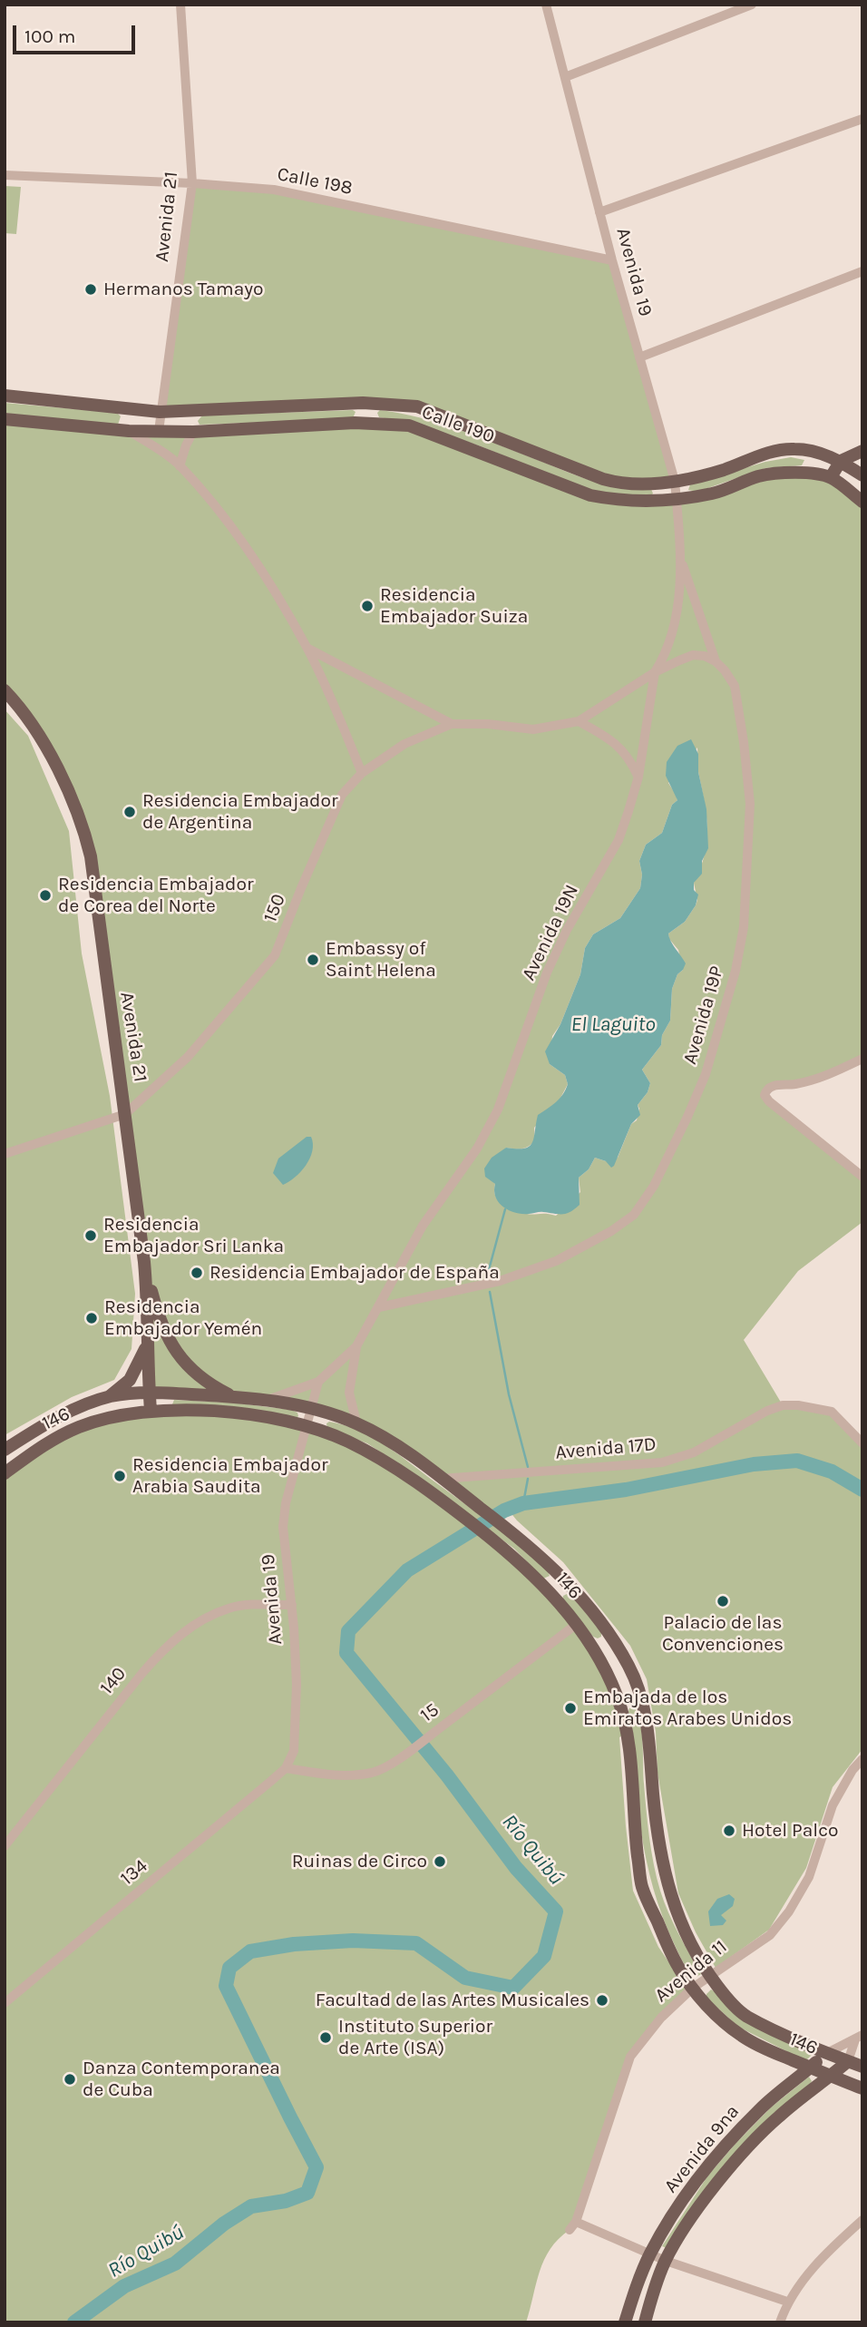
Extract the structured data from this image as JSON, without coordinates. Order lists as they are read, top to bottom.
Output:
{
  "streets": {
    "main road": [
      "Avenida 21",
      "Calle 190",
      "146",
      "Avenida 9na"
    ],
    "street": [
      "Calle 198",
      "Avenida 19",
      "150",
      "Avenida 19N",
      "Avenida 19P",
      "Avenida 17D",
      "140",
      "15",
      "134",
      "Avenida 11"
    ]
  },
  "crossings": [
    ["Calle 198", "Avenida 21"],
    ["Calle 198", "Avenida 19"],
    ["Avenida 21", "Calle 190"],
    ["Avenida 21", "150"],
    ["Avenida 21", "146"],
    ["Avenida 19", "Calle 190"],
    ["Avenida 19", "Avenida 19N"],
    ["Avenida 19", "Avenida 19P"],
    ["Avenida 19", "146"],
    ["Avenida 19", "140"],
    ["Avenida 19", "15"],
    ["Avenida 19", "134"],
    ["150", "Avenida 19N"],
    ["150", "Avenida 19P"],
    ["Avenida 19N", "Avenida 19P"],
    ["146", "Avenida 17D"],
    ["146", "15"],
    ["146", "Avenida 11"],
    ["146", "Avenida 9na"],
    ["15", "134"],
    ["Avenida 11", "Avenida 9na"]
  ],
  "water": ["El Laguito", "Río Quibú"],
  "places": [
    "Hermanos Tamayo",
    "Residencia Embajador Suiza",
    "Residencia Embajador de Argentina",
    "Residencia Embajador de Corea del Norte",
    "Embassy of Saint Helena",
    "Residencia Embajador Sri Lanka",
    "Residencia Embajador de España",
    "Residencia Embajador Yemén",
    "Residencia Embajador Arabia Saudita",
    "Palacio de las Convenciones",
    "Embajada de los Emiratos Arabes Unidos",
    "Hotel Palco",
    "Ruinas de Circo",
    "Facultad de las Artes Musicales",
    "Instituto Superior de Arte (ISA)",
    "Danza Contemporanea de Cuba"
  ],
  "scale_bar": "100 m"
}
